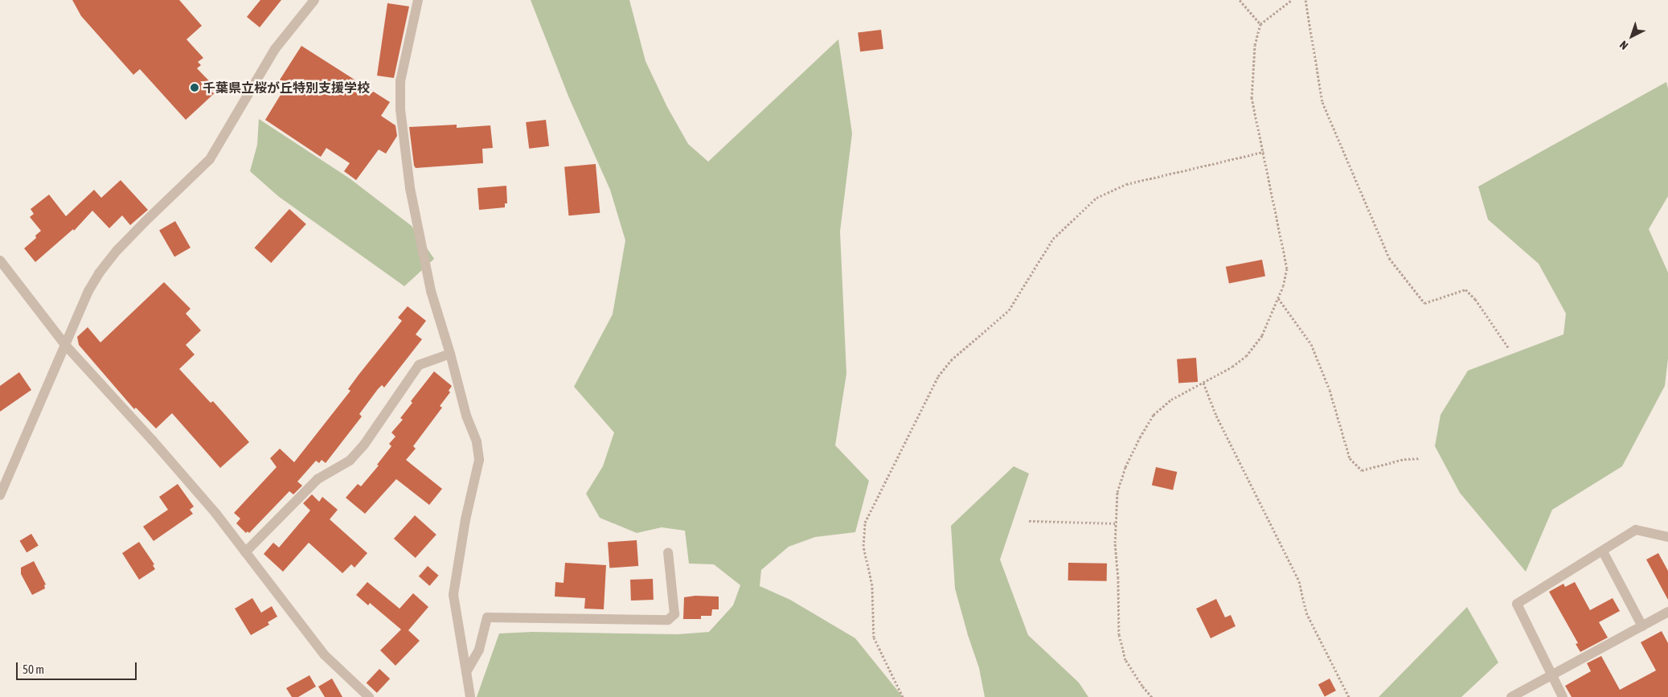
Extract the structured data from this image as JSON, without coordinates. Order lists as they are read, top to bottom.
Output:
{
  "places": ["千葉県立桜が丘特別支援学校"],
  "scale_bar": "50 m",
  "north": "bottom left"
}
